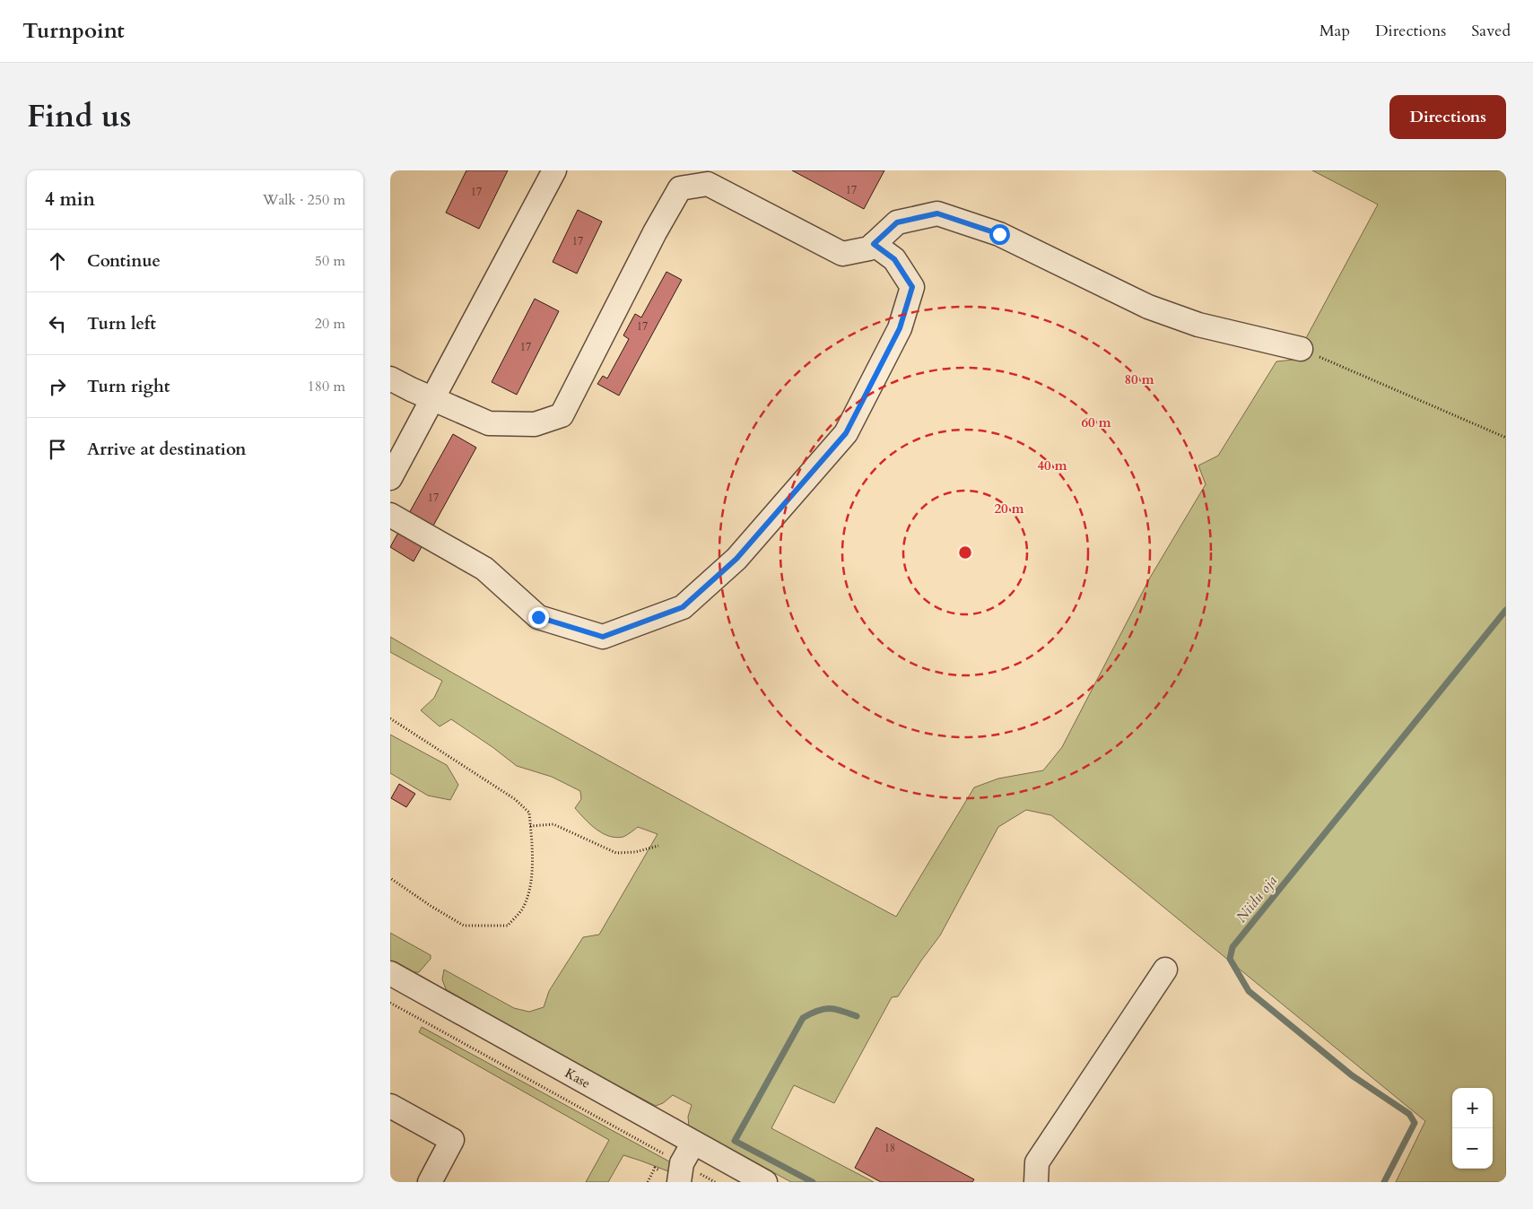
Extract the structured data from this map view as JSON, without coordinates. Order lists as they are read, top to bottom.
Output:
{
  "streets": {
    "street": ["Kase"]
  },
  "water": ["Niidu oja"],
  "house_numbers": [
    "17",
    "17",
    "17",
    "17",
    "17",
    "17",
    "18"
  ],
  "page": {
    "header": "Turnpoint",
    "nav": ["Map", "Directions", "Saved"],
    "title": "Find us",
    "buttons": "Directions",
    "heading": ["4 min", "Walk · 250 m"],
    "list": [
      ["Continue", "50 m"],
      ["Turn left", "20 m"],
      ["Turn right", "180 m"],
      "Arrive at destination"
    ],
    "map_buttons": ["+", "−"]
  },
  "rings": [
    "80 m",
    "60 m",
    "40 m",
    "20 m"
  ]
}
